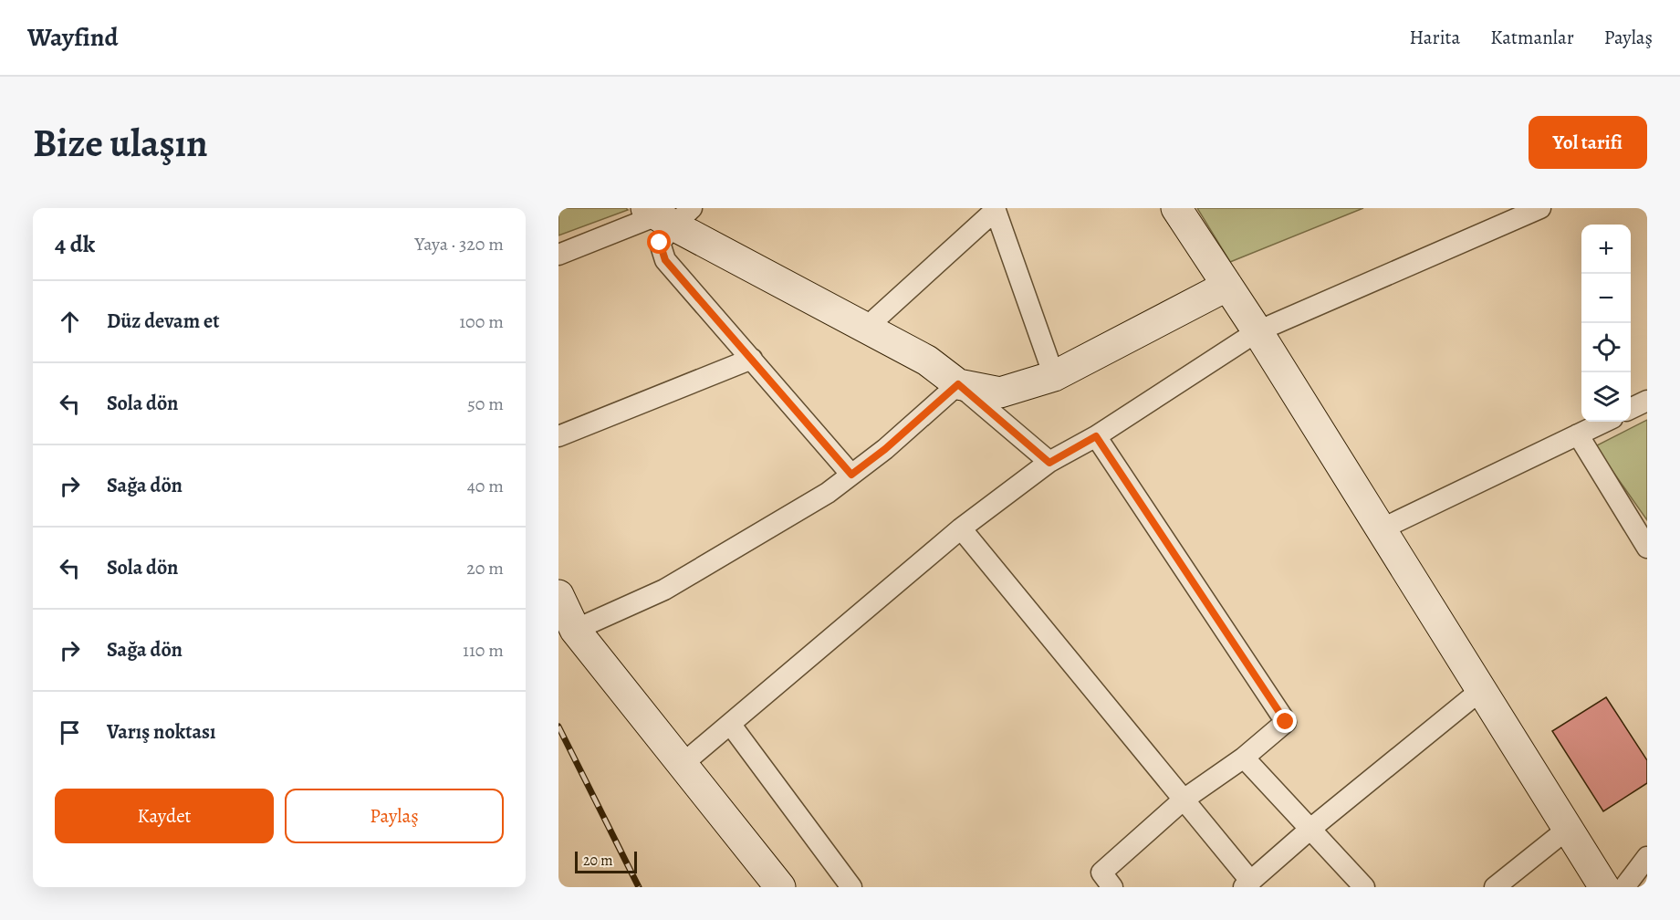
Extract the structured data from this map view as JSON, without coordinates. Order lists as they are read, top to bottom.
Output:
{
  "scale_bar": "20 m",
  "page": {
    "header": "Wayfind",
    "nav": ["Harita", "Katmanlar", "Paylaş"],
    "buttons": [
      "Yol tarifi",
      ["Kaydet", "Paylaş"]
    ],
    "title": "Bize ulaşın",
    "heading": ["4 dk", "Yaya · 320 m"],
    "map_buttons": ["+", "−"],
    "list": [
      ["Düz devam et", "100 m"],
      ["Sola dön", "50 m"],
      ["Sağa dön", "40 m"],
      ["Sola dön", "20 m"],
      ["Sağa dön", "110 m"],
      "Varış noktası"
    ],
    "scale": "20 m"
  }
}
